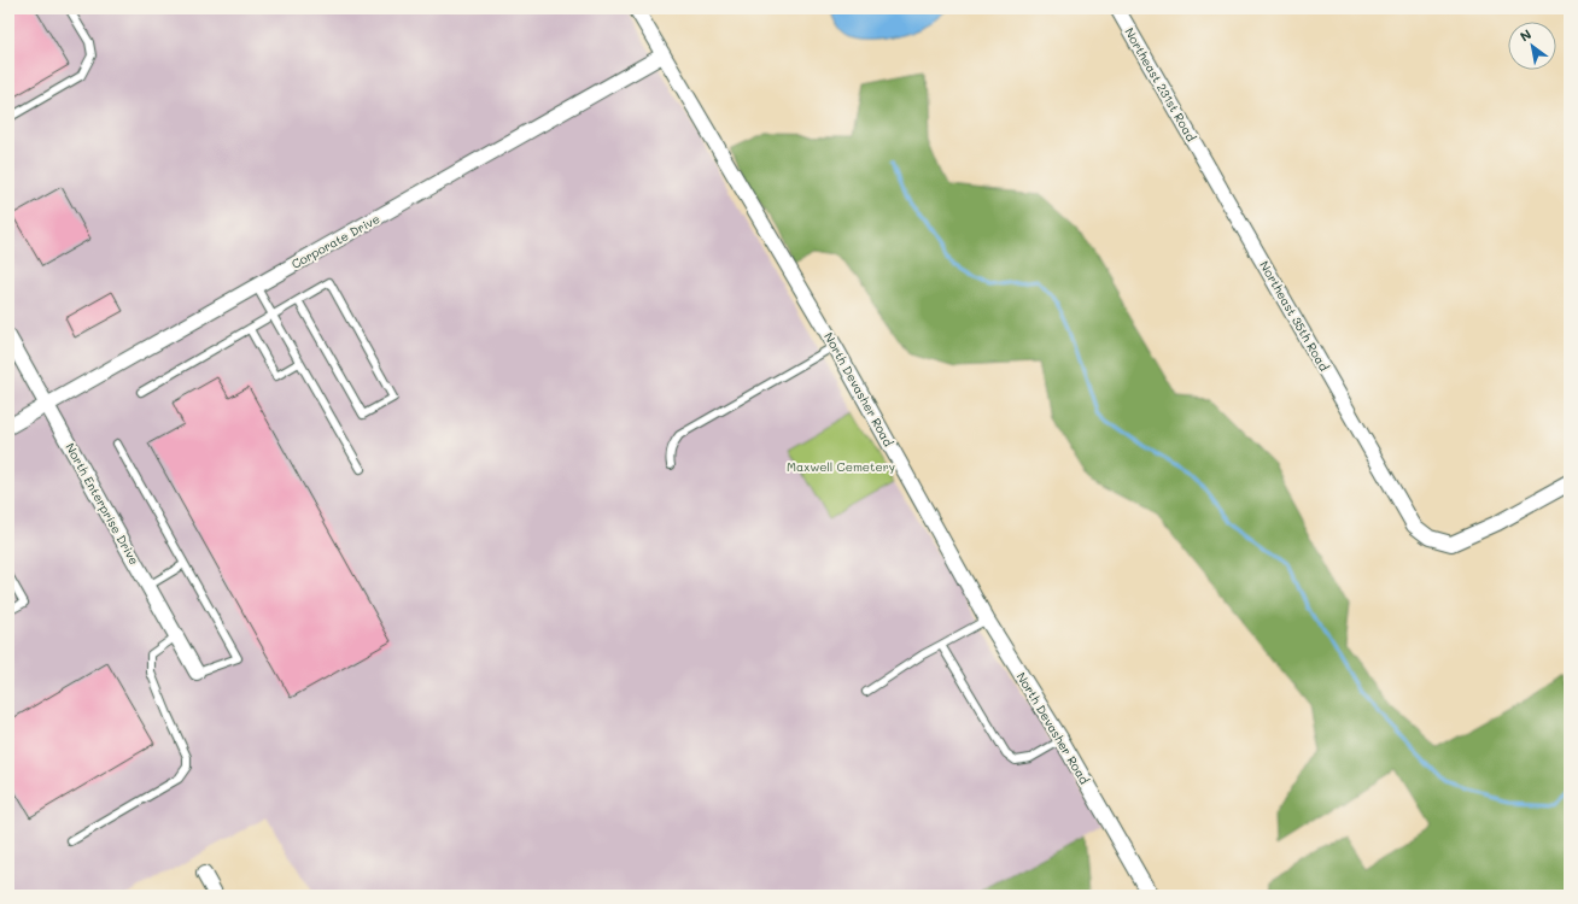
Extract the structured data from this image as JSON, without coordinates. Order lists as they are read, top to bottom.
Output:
{
  "streets": {
    "street": [
      "Northeast 231st Road",
      "Corporate Drive",
      "Northeast 35th Road",
      "North Devasher Road",
      "North Enterprise Drive"
    ]
  },
  "crossings": [
    ["Northeast 231st Road", "Northeast 35th Road"],
    ["Corporate Drive", "North Devasher Road"],
    ["Corporate Drive", "North Enterprise Drive"]
  ],
  "parks": ["Maxwell Cemetery"],
  "north": "top left"
}
